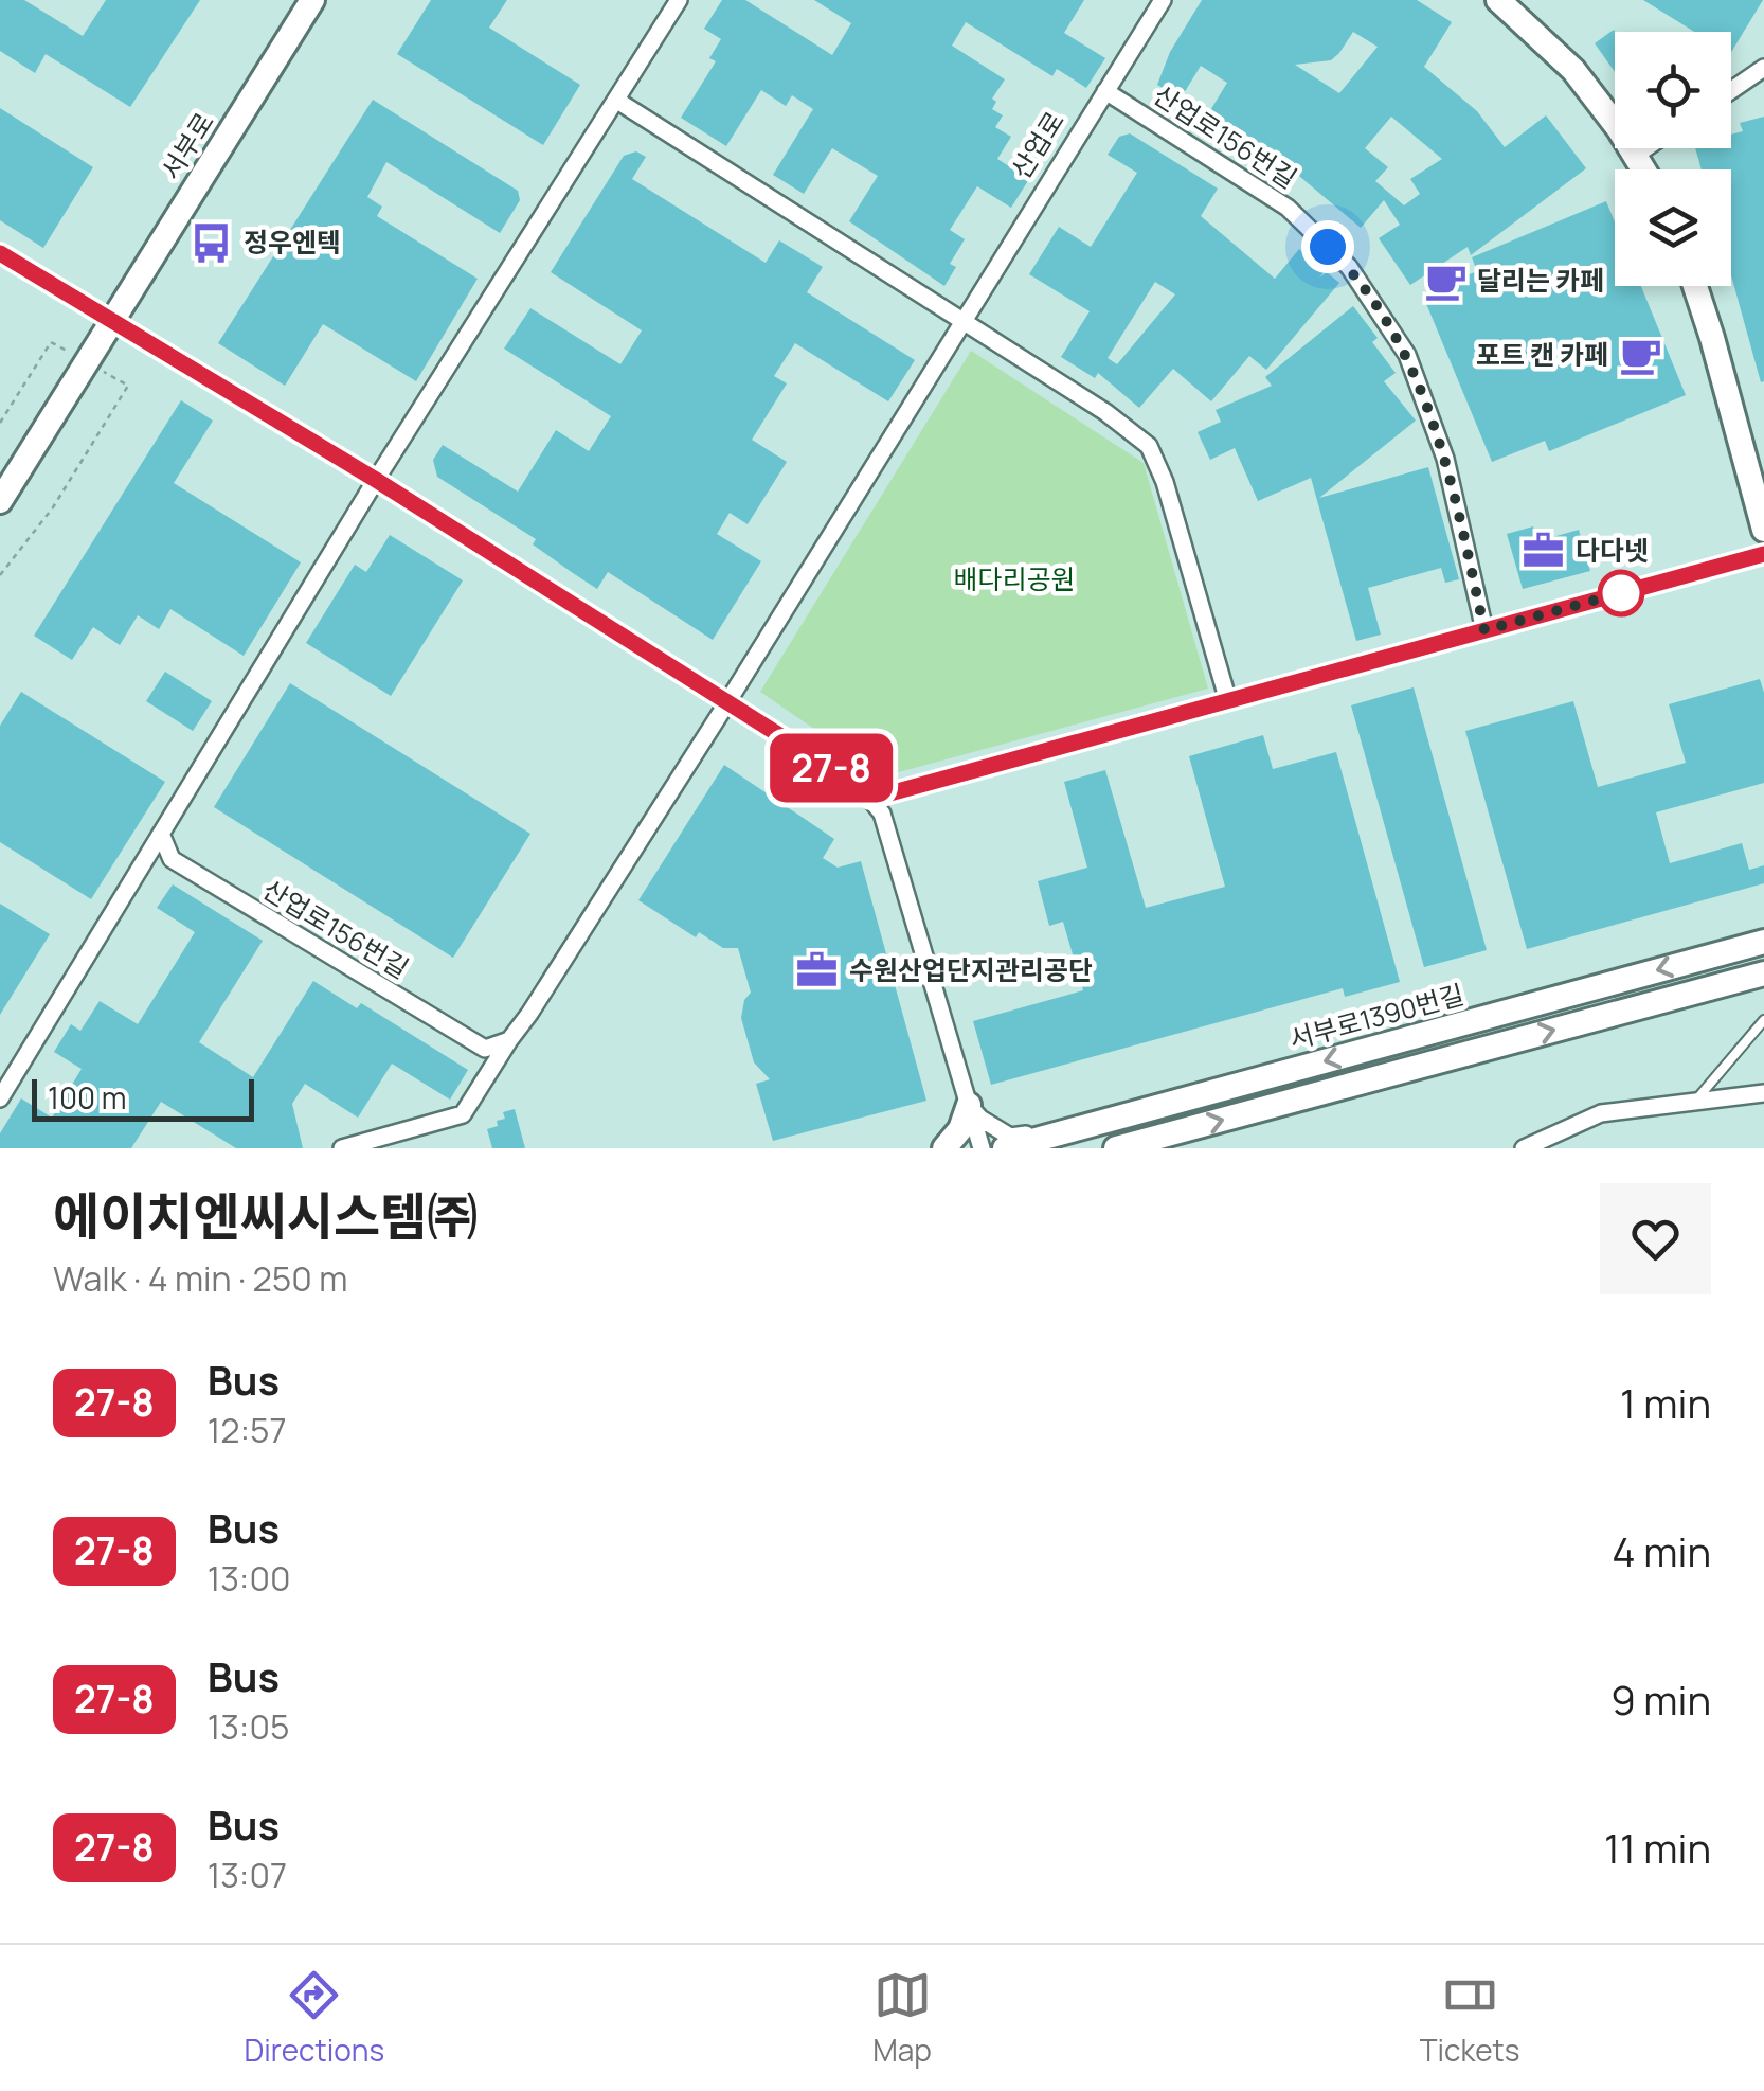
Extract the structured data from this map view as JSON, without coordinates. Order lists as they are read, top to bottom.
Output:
{
  "streets": {
    "street": [
      "산업로156번길",
      "산업로",
      "서부로",
      "서부로1390번길"
    ]
  },
  "crossings": [
    ["산업로156번길", "산업로"]
  ],
  "parks": ["배다리공원"],
  "places": {
    "bus stop": ["정우엔텍"],
    "cafe": ["달리는 카페", "포트 캔 카페"],
    "office": ["다다넷", "수원산업단지관리공단"]
  },
  "lines": ["bus line 27-8"],
  "scale_bar": "100 m",
  "page": {
    "on_map": "27-8",
    "scale": "100 m",
    "heading": ["에이치엔씨시스템㈜", "Walk · 4 min · 250 m"],
    "list": [
      {
        "mark": "27-8",
        "name": "Bus",
        "note": "12:57",
        "value": "1 min"
      },
      {
        "mark": "27-8",
        "name": "Bus",
        "note": "13:00",
        "value": "4 min"
      },
      {
        "mark": "27-8",
        "name": "Bus",
        "note": "13:05",
        "value": "9 min"
      },
      {
        "mark": "27-8",
        "name": "Bus",
        "note": "13:07",
        "value": "11 min"
      }
    ],
    "tabs": ["Directions", "Map", "Tickets"]
  }
}
